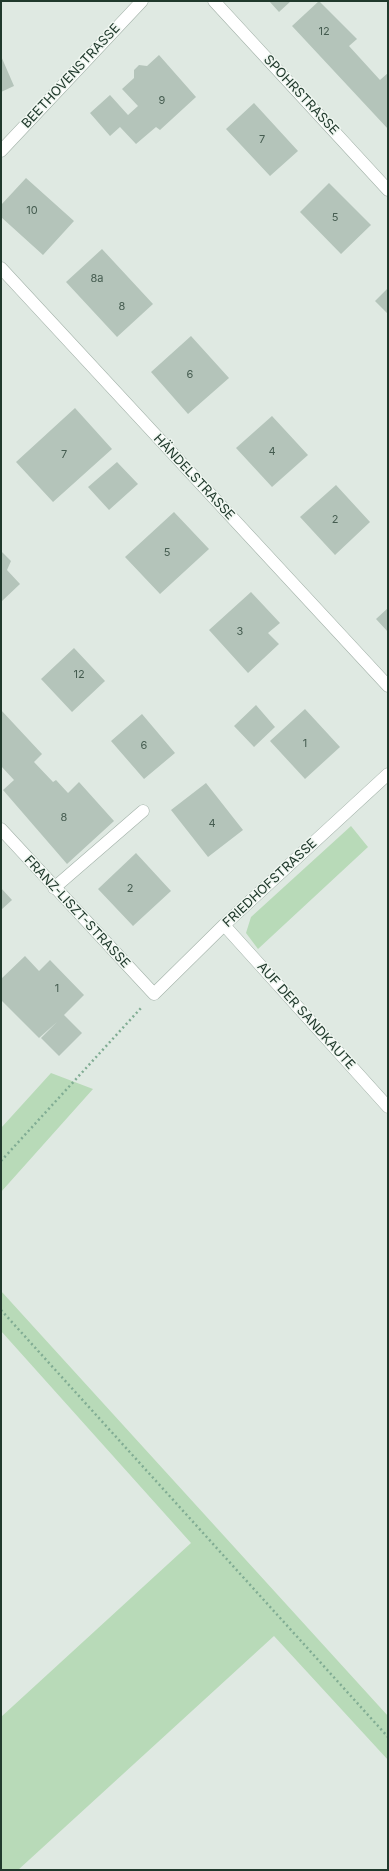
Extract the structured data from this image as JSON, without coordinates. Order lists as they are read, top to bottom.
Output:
{
  "streets": {
    "street": [
      "BEETHOVENSTRASSE",
      "SPOHRSTRASSE",
      "HÄNDELSTRASSE",
      "FRIEDHOFSTRASSE",
      "FRANZ-LISZT-STRASSE",
      "AUF DER SANDKAUTE"
    ]
  },
  "crossings": [
    ["FRIEDHOFSTRASSE", "FRANZ-LISZT-STRASSE"],
    ["FRIEDHOFSTRASSE", "AUF DER SANDKAUTE"]
  ],
  "house_numbers": [
    "12",
    "9",
    "7",
    "10",
    "5",
    "8a",
    "8",
    "6",
    "4",
    "7",
    "2",
    "5",
    "3",
    "12",
    "1",
    "6",
    "8",
    "4",
    "2",
    "1"
  ]
}
